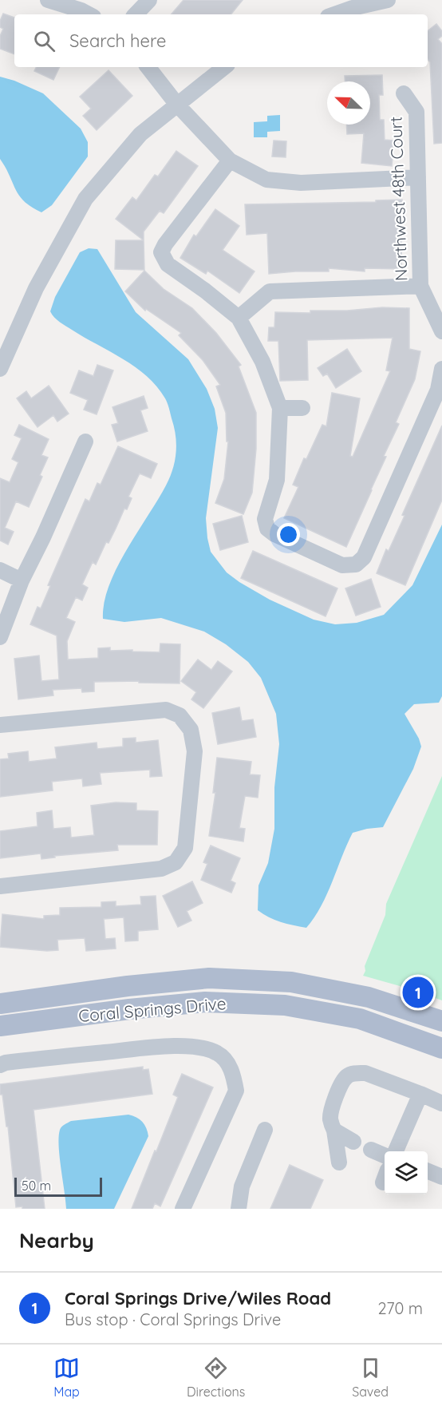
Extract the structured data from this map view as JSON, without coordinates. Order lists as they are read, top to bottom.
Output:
{
  "streets": {
    "main road": ["Coral Springs Drive"],
    "street": ["Northwest 48th Court"]
  },
  "scale_bar": "50 m",
  "north": "top left",
  "page": {
    "search": "Search here",
    "pins": "1",
    "scale": "50 m",
    "heading": "Nearby",
    "list": [
      {
        "mark": "1",
        "name": "Coral Springs Drive/Wiles Road",
        "note": "Bus stop · Coral Springs Drive",
        "value": "270 m"
      }
    ],
    "nav": ["Map", "Directions", "Saved"]
  }
}
